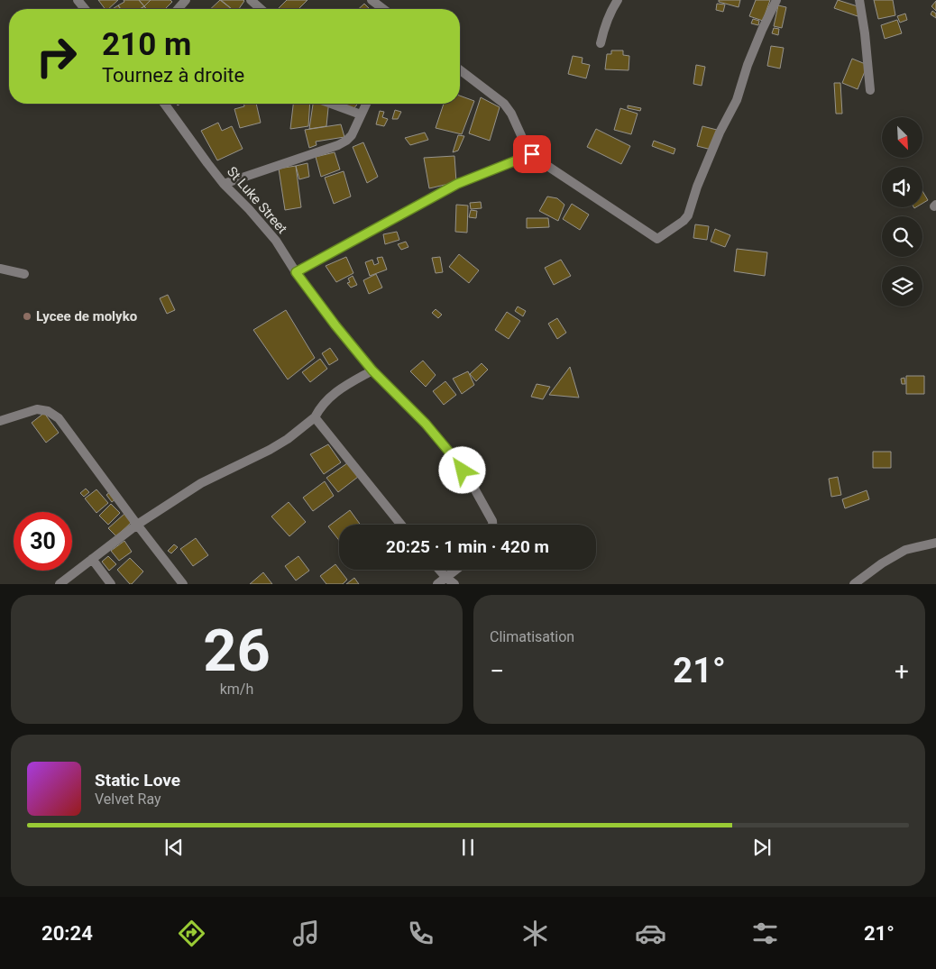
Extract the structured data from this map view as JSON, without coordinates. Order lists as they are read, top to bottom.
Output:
{
  "streets": {
    "street": ["St Luke Street"]
  },
  "places": ["Lycee de molyko"],
  "north": "bottom right",
  "page": {
    "turn": ["210 m", "Tournez à droite"],
    "limit": "30",
    "trip": "20:25 · 1 min · 420 m",
    "tile": [
      ["26", "km/h"],
      "Climatisation"
    ],
    "heat": ["−", "21°", "+"],
    "song": ["Static Love", "Velvet Ray"],
    "tabs": ["20:24", "21°"]
  }
}
